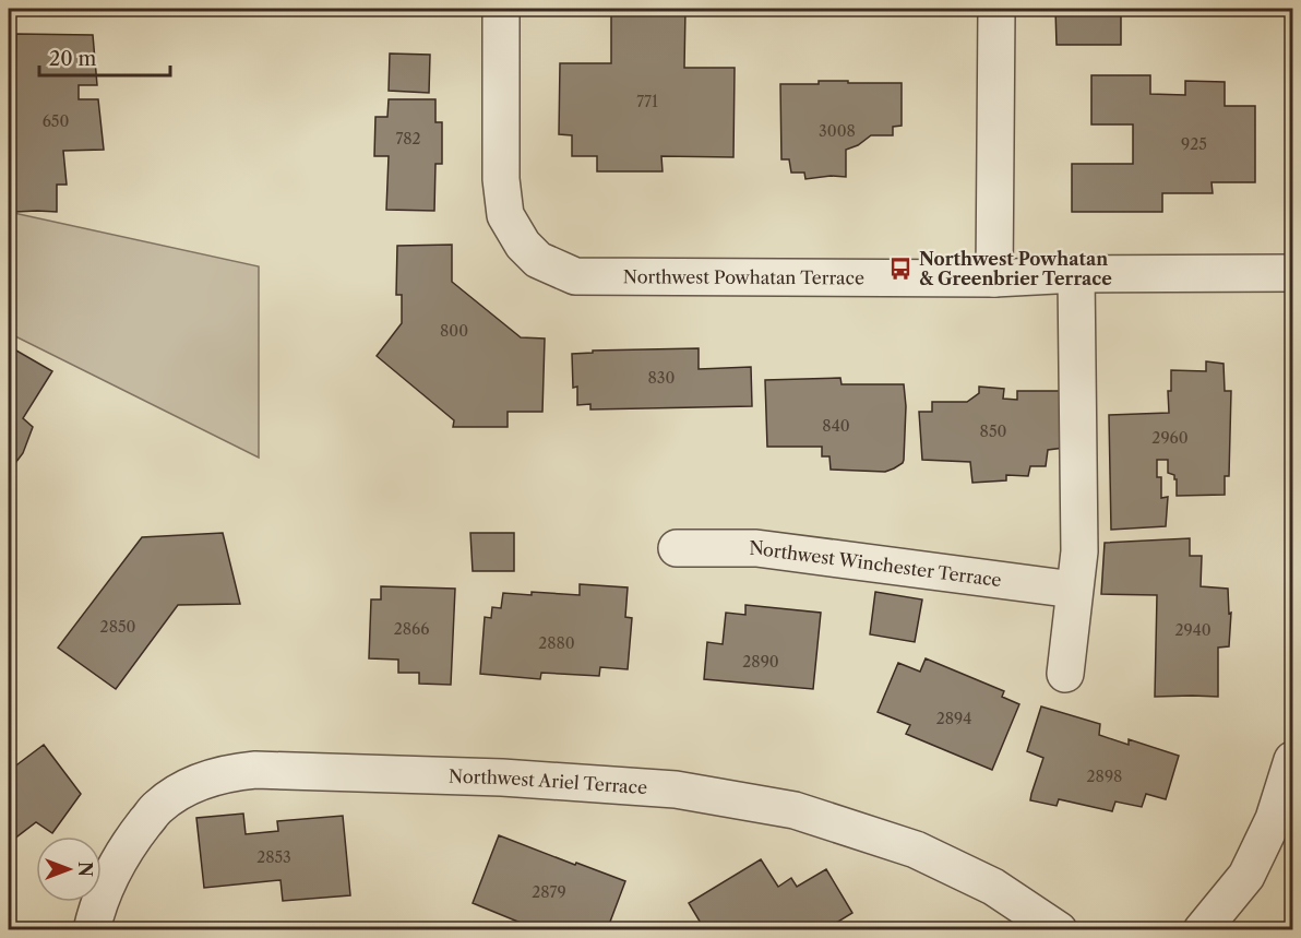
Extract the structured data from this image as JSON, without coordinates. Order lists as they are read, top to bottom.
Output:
{
  "streets": {
    "street": ["Northwest Powhatan Terrace", "Northwest Winchester Terrace", "Northwest Ariel Terrace"]
  },
  "places": {
    "bus stop": ["Northwest Powhatan & Greenbrier Terrace"]
  },
  "house_numbers": [
    "771",
    "650",
    "3008",
    "782",
    "925",
    "800",
    "830",
    "840",
    "850",
    "2960",
    "2850",
    "2866",
    "2940",
    "2880",
    "2890",
    "2894",
    "2898",
    "2853",
    "2879"
  ],
  "scale_bar": "20 m",
  "north": "right"
}
